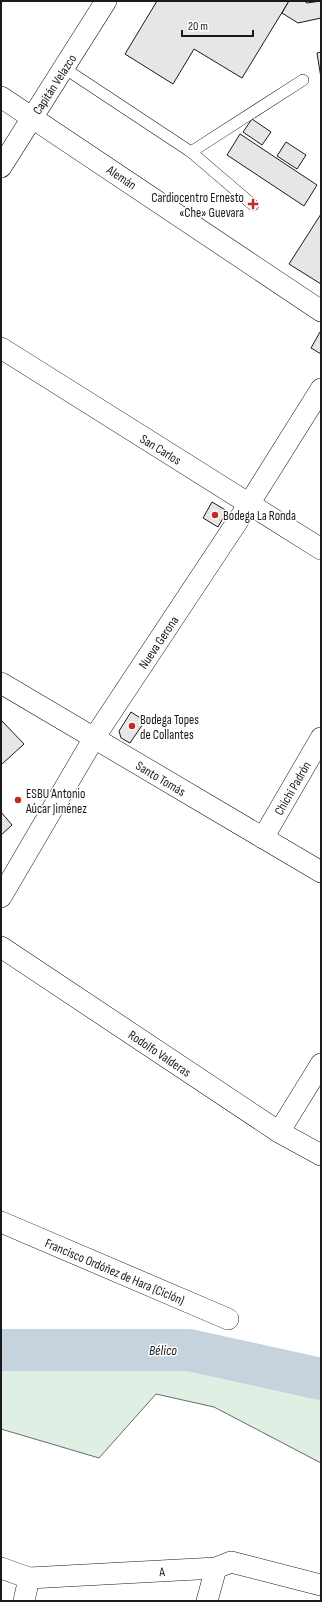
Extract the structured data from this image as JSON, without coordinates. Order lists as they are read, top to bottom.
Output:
{
  "streets": {
    "street": [
      "Capitán Velazco",
      "Alemán",
      "San Carlos",
      "Nueva Gerona",
      "Santo Tomás",
      "Chichi Padrón",
      "Rodolfo Valderas",
      "Francisco Ordóñez de Hara (Ciclón)",
      "A"
    ]
  },
  "crossings": [
    ["Capitán Velazco", "Alemán"],
    ["San Carlos", "Nueva Gerona"],
    ["Nueva Gerona", "Santo Tomás"],
    ["Santo Tomás", "Chichi Padrón"]
  ],
  "water": ["Bélico"],
  "places": {
    "health": ["Cardiocentro Ernesto «Che» Guevara"],
    "other": ["Bodega La Ronda", "Bodega Topes de Collantes", "ESBU Antonio Aúcar Jiménez"]
  },
  "scale_bar": "20 m"
}
